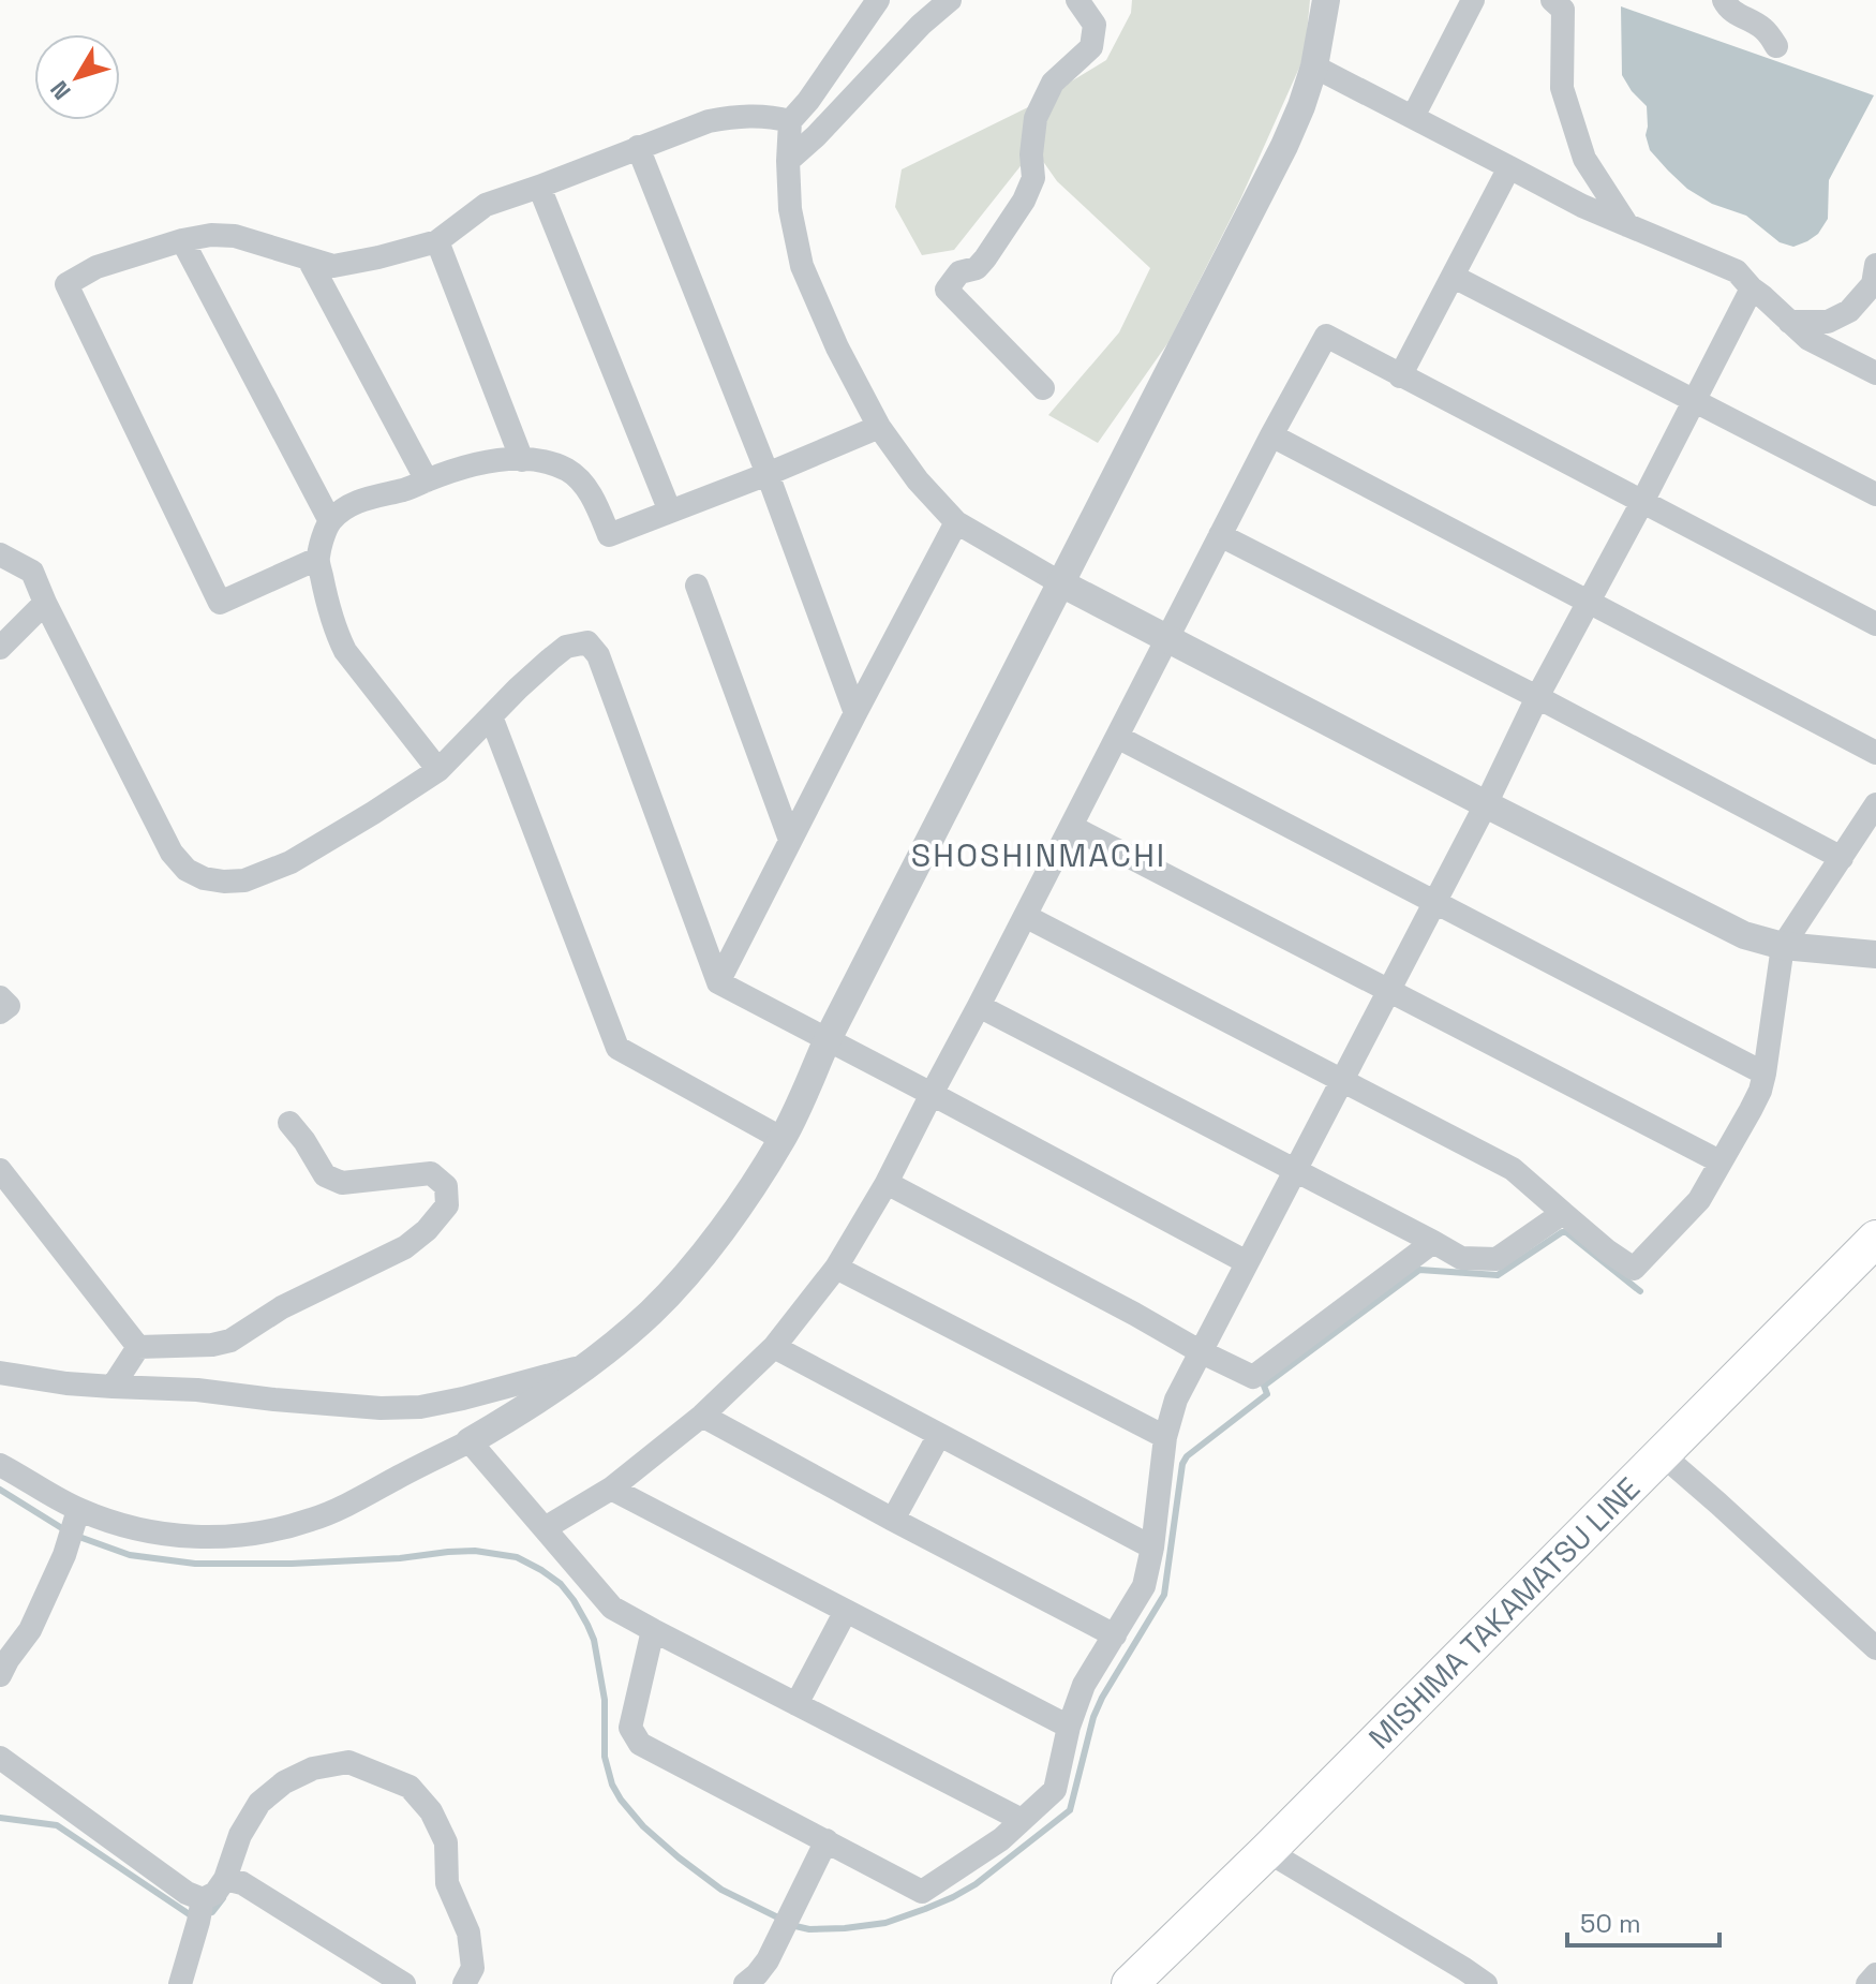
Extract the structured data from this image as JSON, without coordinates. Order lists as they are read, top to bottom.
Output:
{
  "streets": {
    "main road": ["MISHIMA TAKAMATSU LINE"]
  },
  "districts": ["SHOSHINMACHI"],
  "scale_bar": "50 m",
  "north": "bottom left"
}
